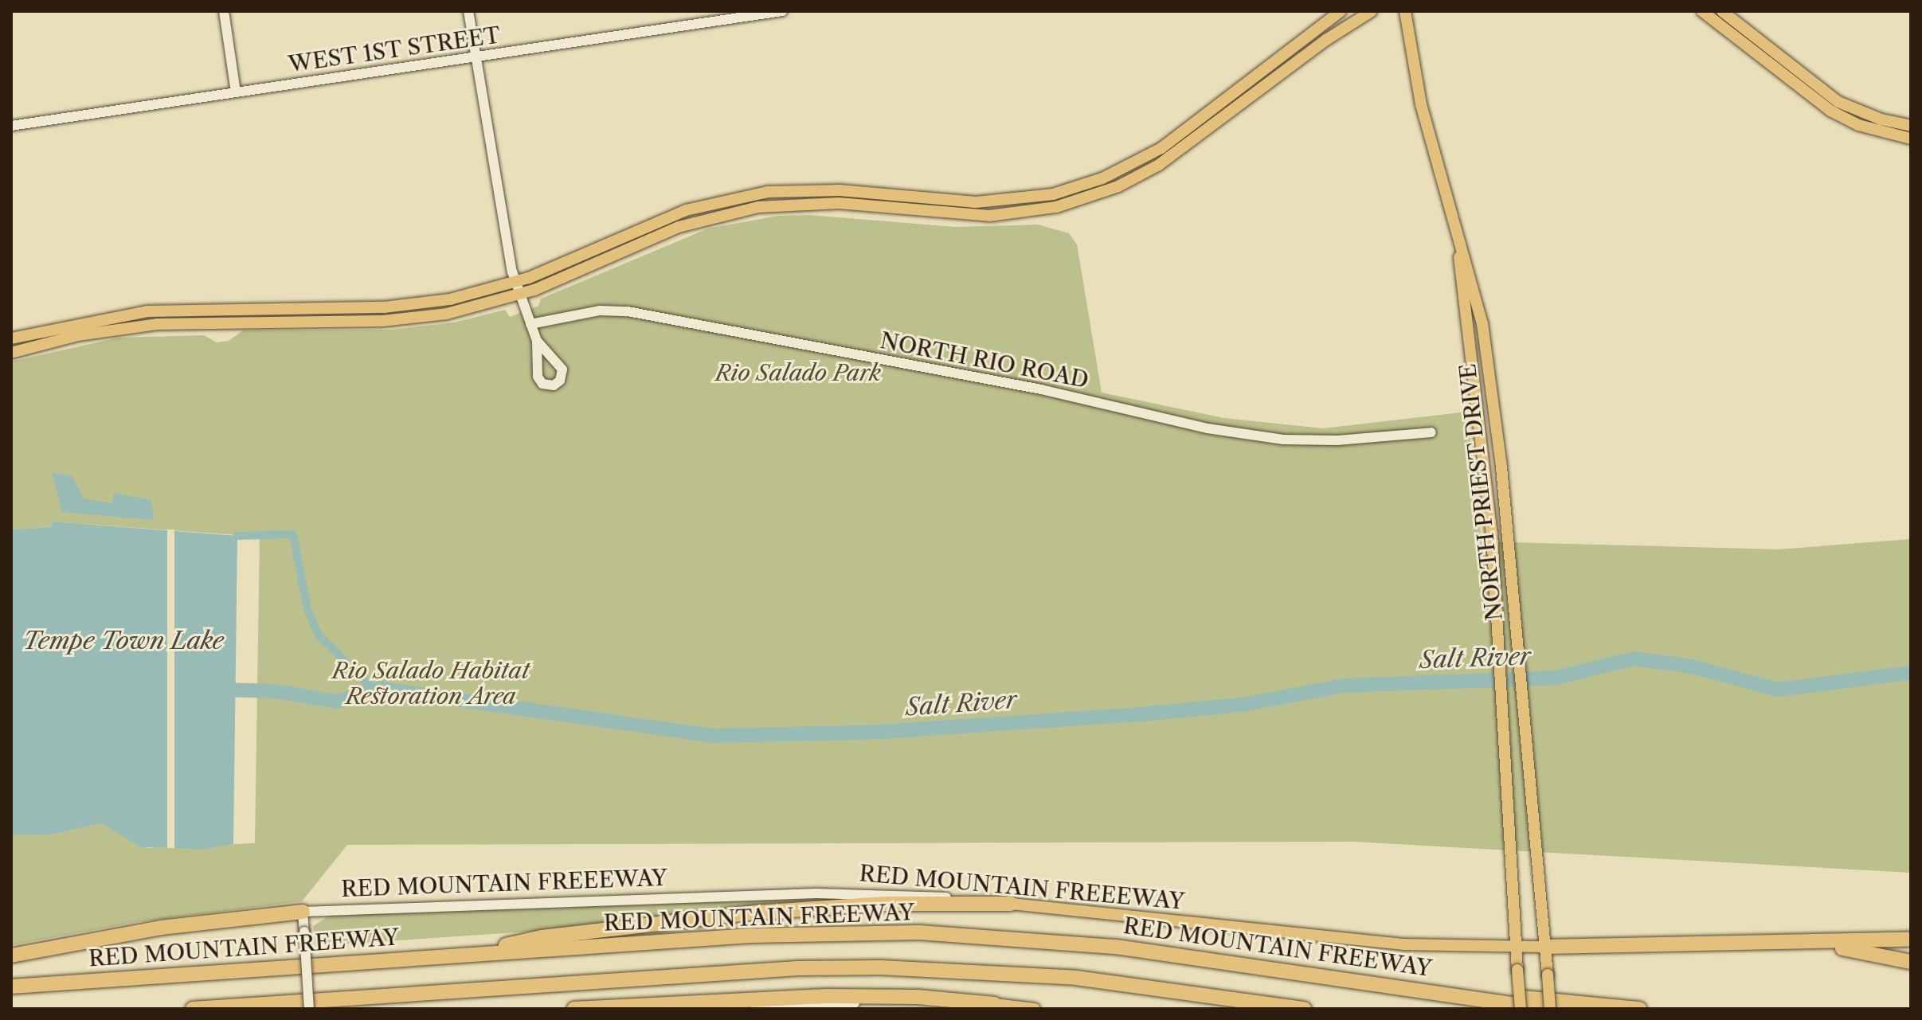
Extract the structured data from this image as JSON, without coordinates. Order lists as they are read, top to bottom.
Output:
{
  "streets": {
    "highway": ["RED MOUNTAIN FREEWAY"],
    "main road": ["NORTH PRIEST DRIVE", "RED MOUNTAIN FREEEWAY"],
    "street": ["WEST 1ST STREET", "NORTH RIO ROAD"]
  },
  "crossings": [
    ["NORTH PRIEST DRIVE", "RED MOUNTAIN FREEEWAY"]
  ],
  "water": ["Tempe Town Lake", "Salt River"],
  "parks": ["Rio Salado Park", "Rio Salado Habitat Restoration Area"]
}
